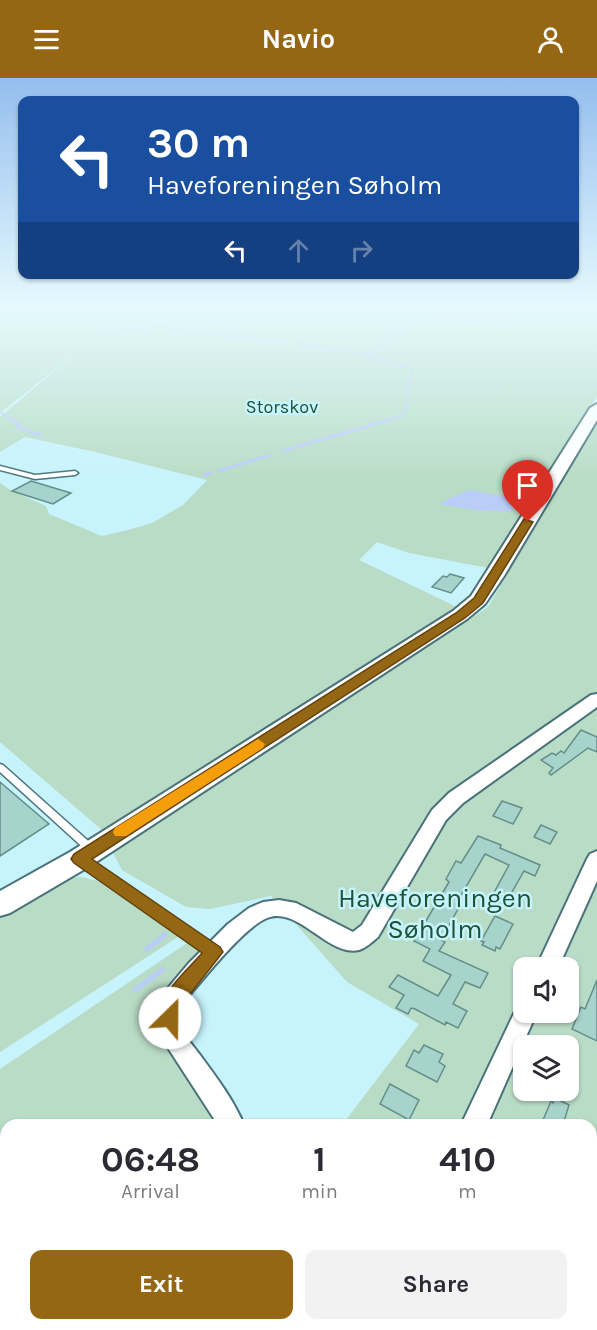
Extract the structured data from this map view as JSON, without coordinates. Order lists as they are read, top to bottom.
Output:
{
  "parks": ["Storskov", "Haveforeningen Søholm"],
  "page": {
    "header": "Navio",
    "turn": ["30 m", "Haveforeningen Søholm"],
    "eta": [
      "06:48",
      "Arrival",
      "1",
      "min",
      "410",
      "m"
    ],
    "buttons": ["Exit", "Share"]
  }
}
